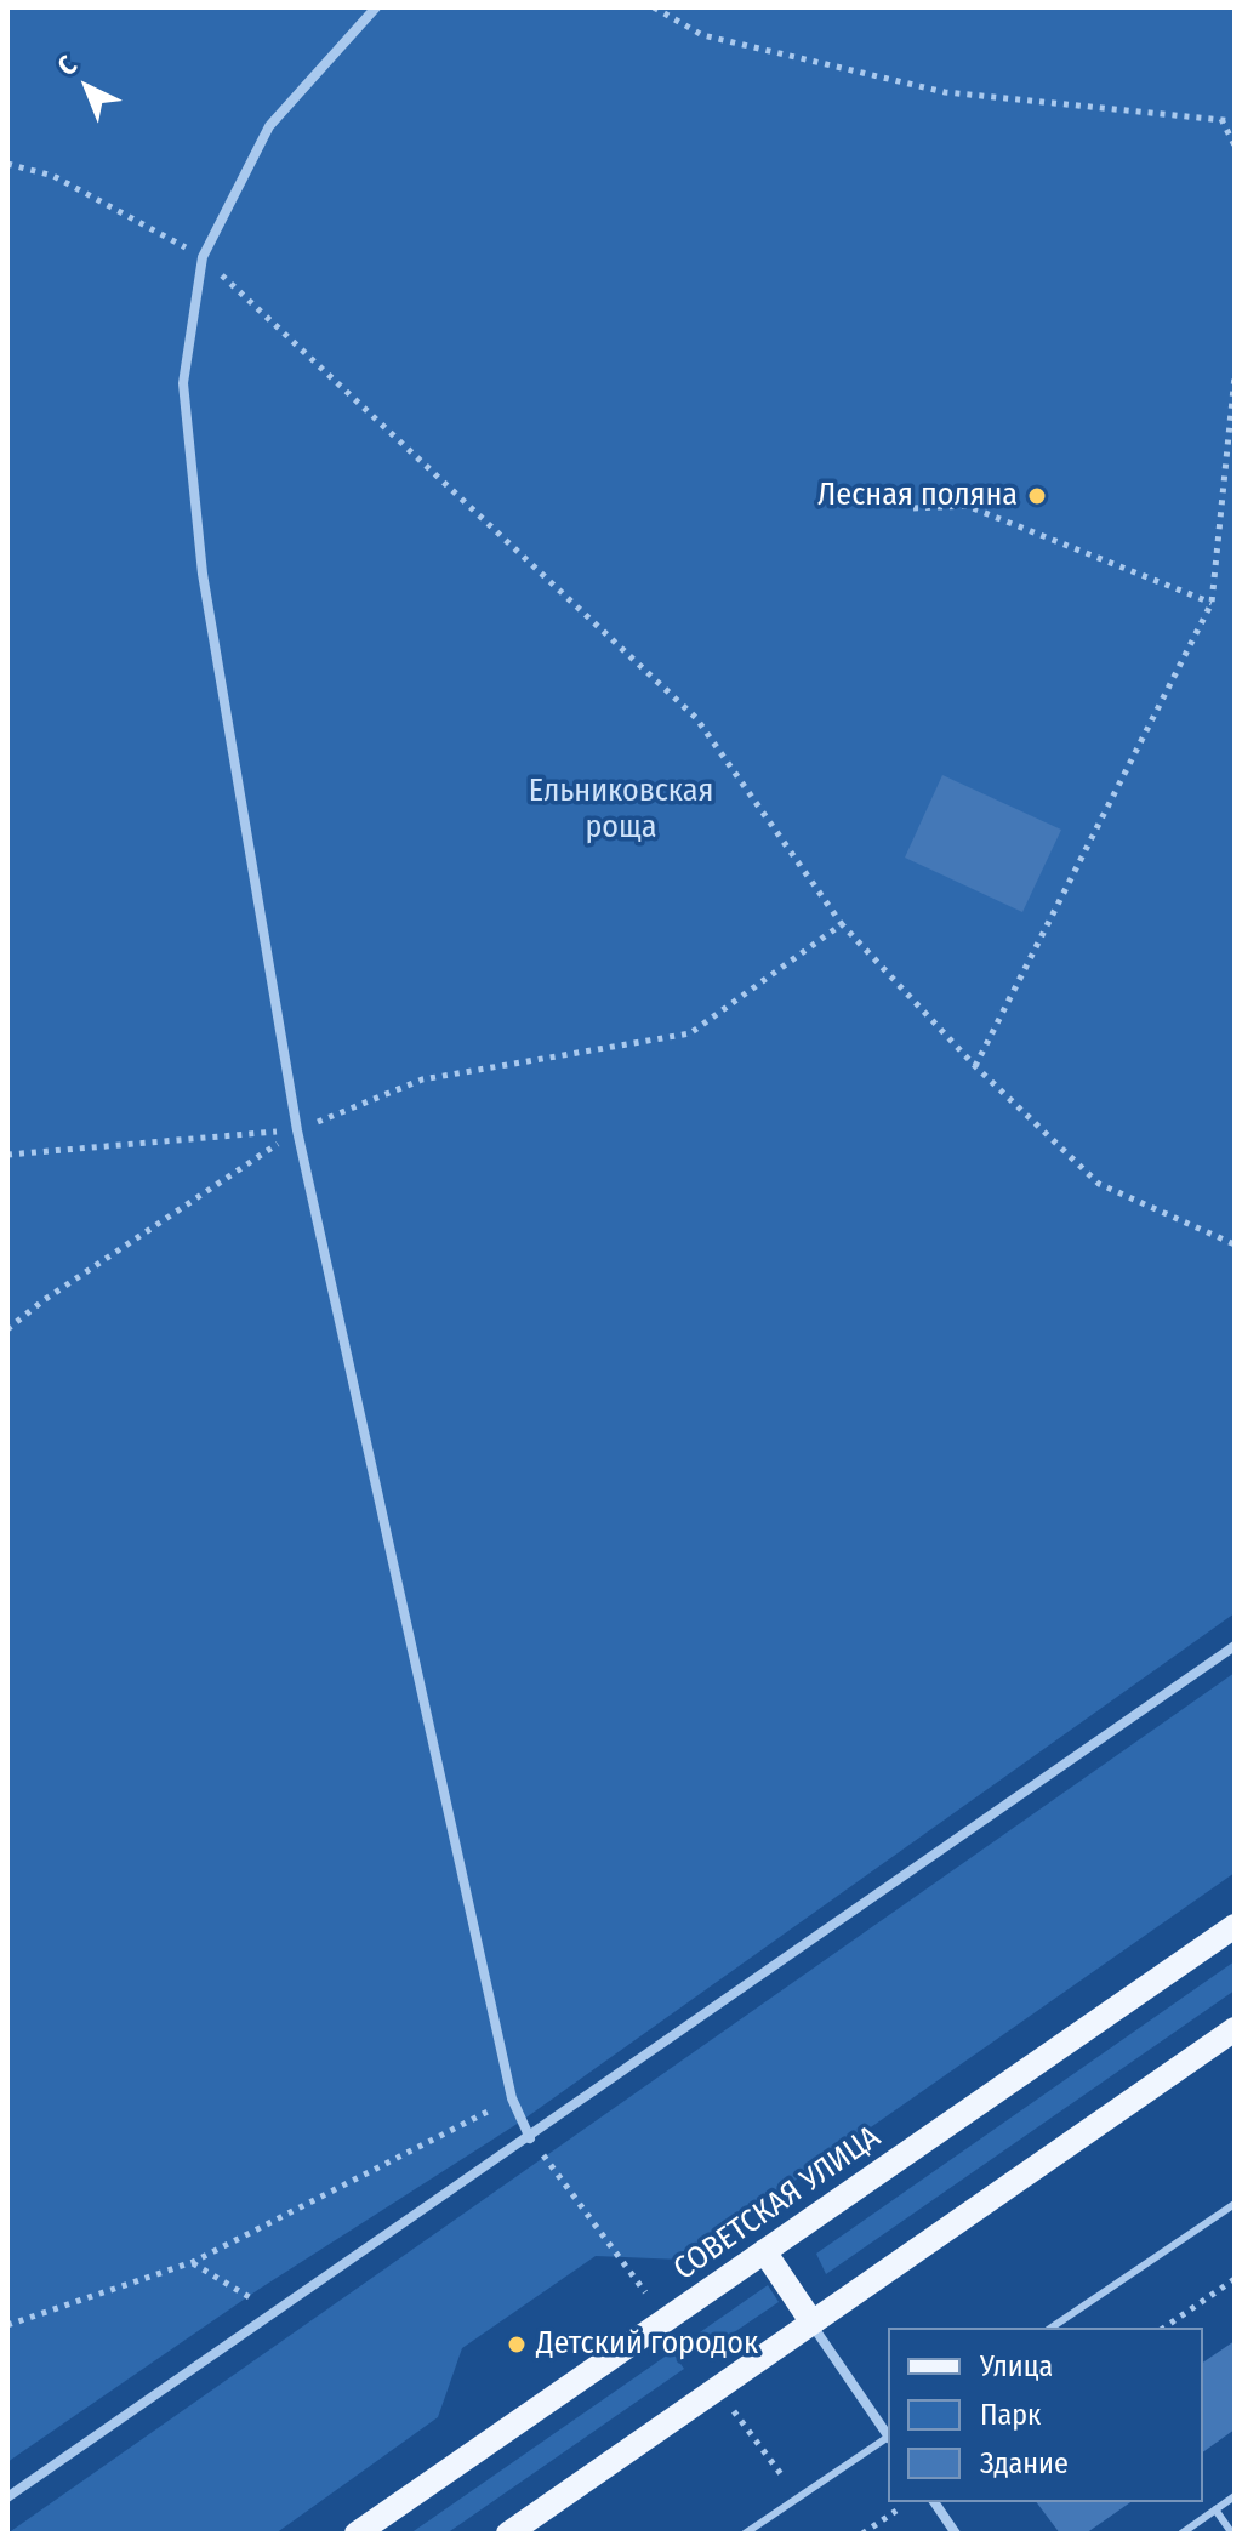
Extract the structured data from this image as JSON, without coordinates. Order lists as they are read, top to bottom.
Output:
{
  "streets": {
    "main road": ["СОВЕТСКАЯ УЛИЦА"]
  },
  "parks": ["Ельниковская роща"],
  "places": ["Лесная поляна", "Детский городок"],
  "legend": ["Улица", "Парк", "Здание"],
  "north": "top left"
}
